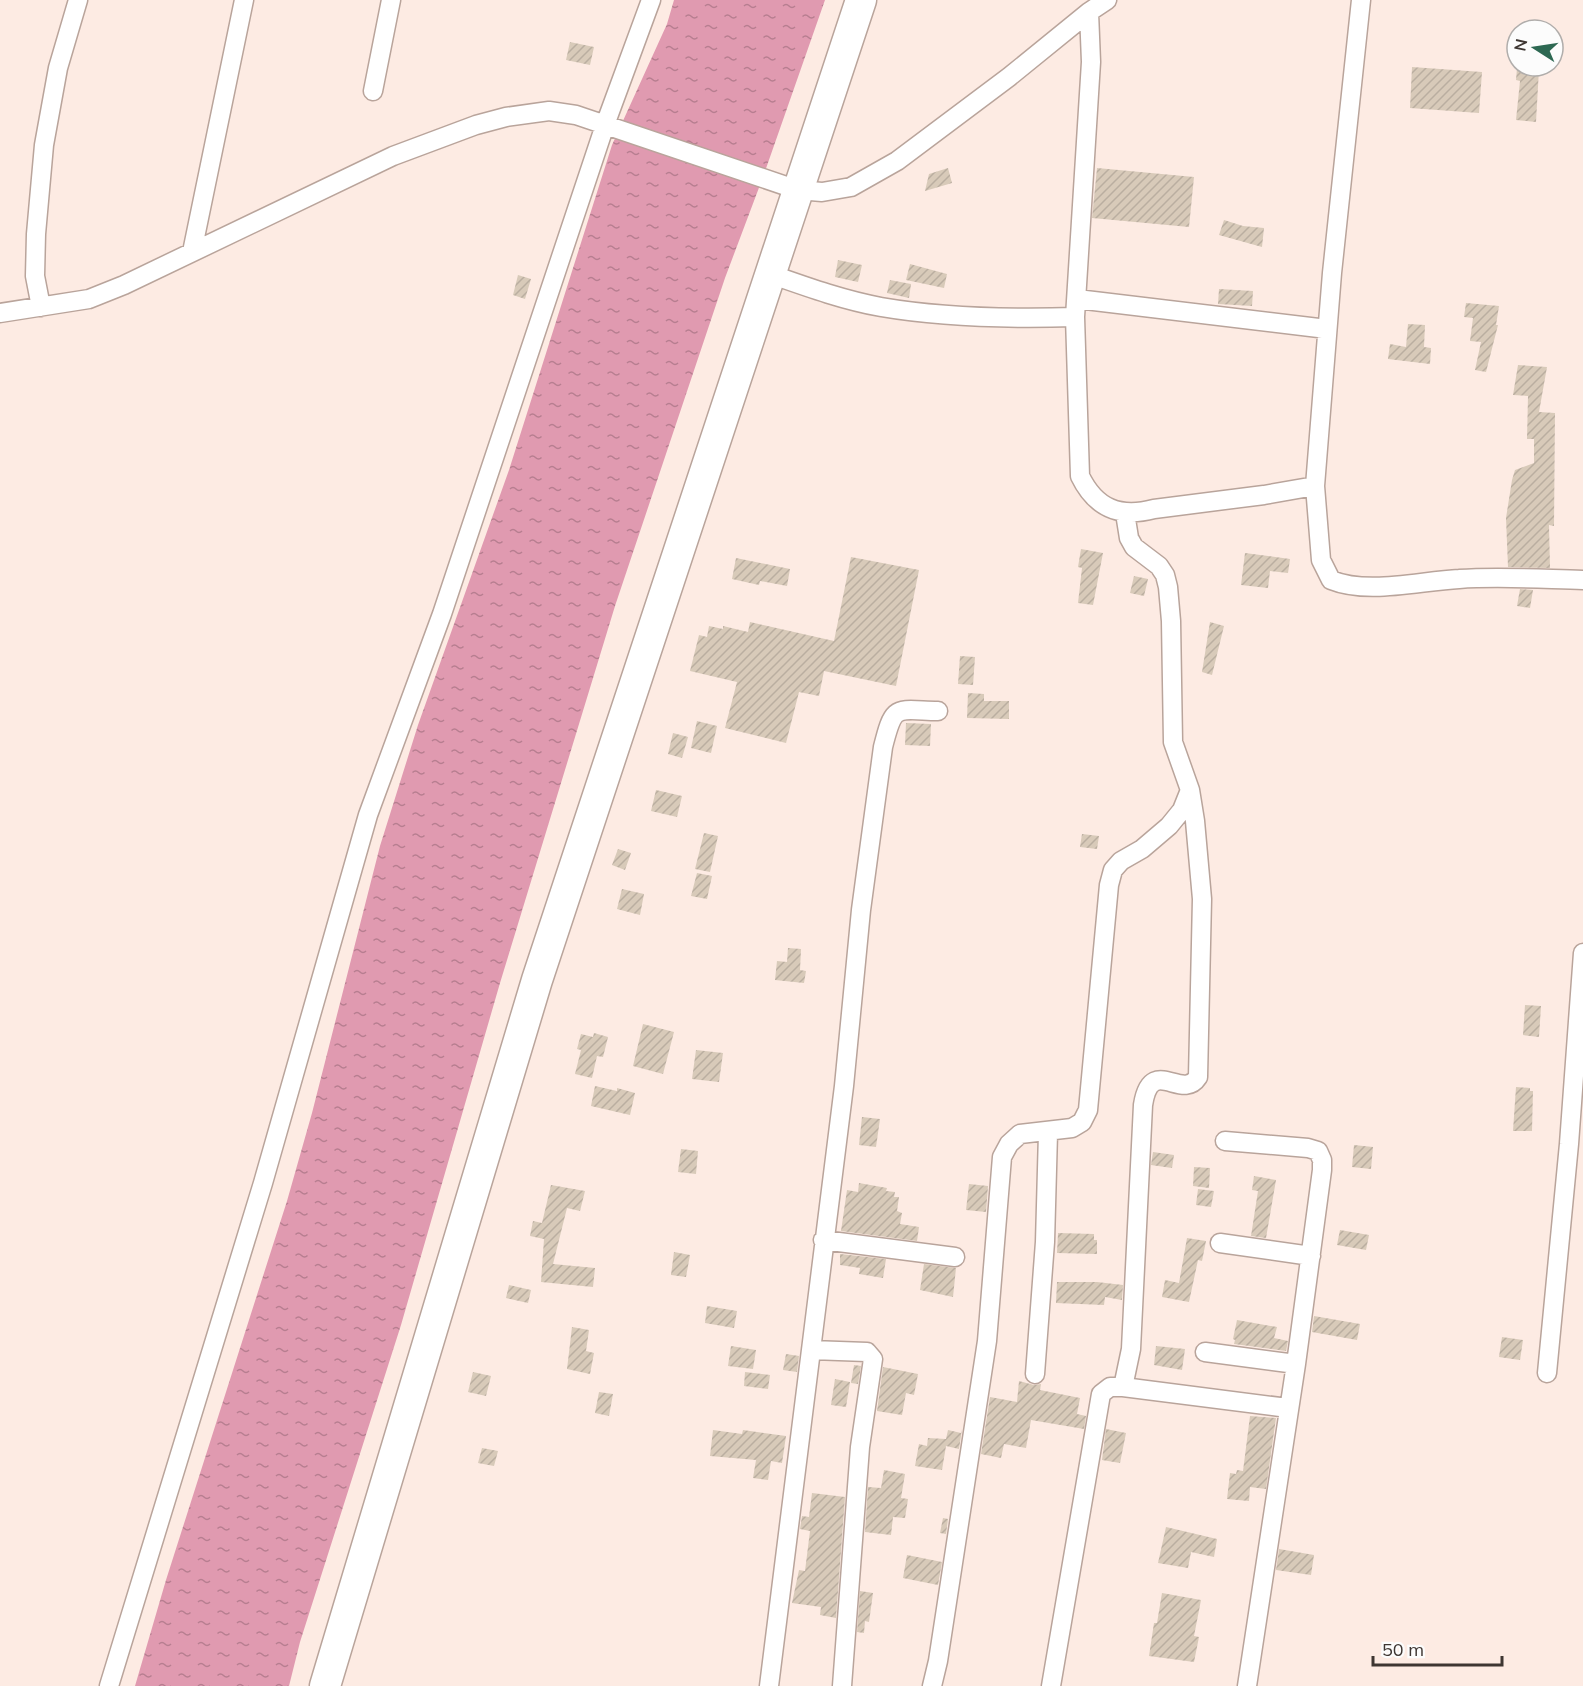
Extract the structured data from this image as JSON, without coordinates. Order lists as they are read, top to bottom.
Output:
{
  "scale_bar": "50 m",
  "north": "left"
}
